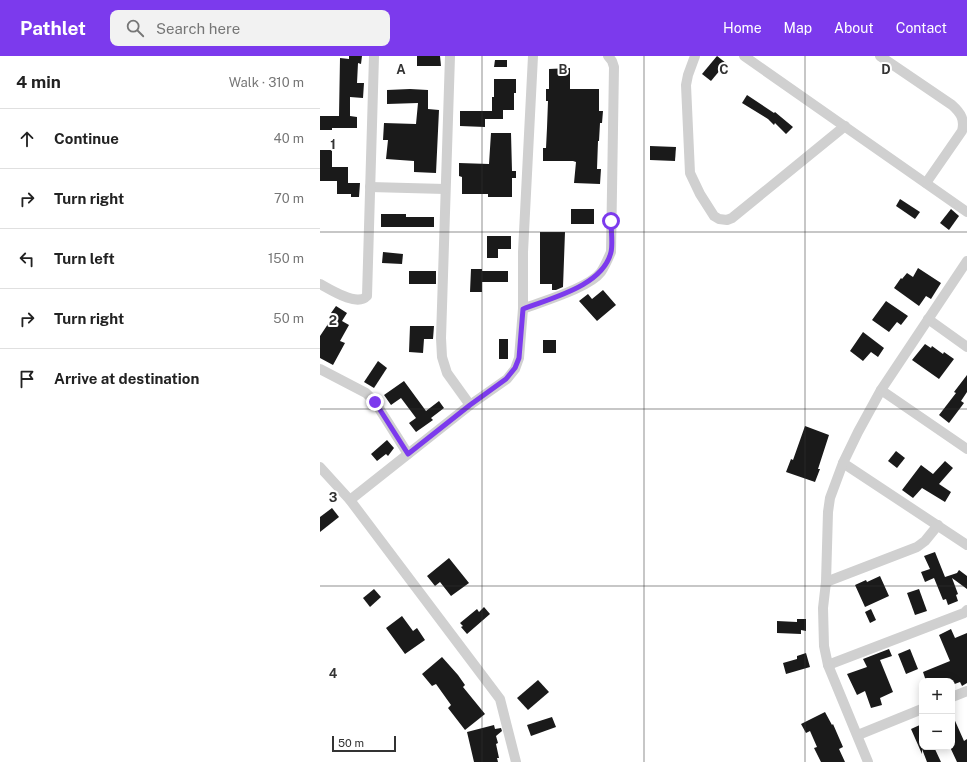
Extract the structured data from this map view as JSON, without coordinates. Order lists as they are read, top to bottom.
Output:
{
  "scale_bar": "50 m",
  "page": {
    "header": "Pathlet",
    "search": "Search here",
    "nav": [
      "Home",
      "Map",
      "About",
      "Contact"
    ],
    "heading": ["4 min", "Walk · 310 m"],
    "list": [
      ["Continue", "40 m"],
      ["Turn right", "70 m"],
      ["Turn left", "150 m"],
      ["Turn right", "50 m"],
      "Arrive at destination"
    ],
    "map_buttons": ["+", "−"],
    "scale": "50 m"
  },
  "grid": {
    "columns": [
      "A",
      "B",
      "C",
      "D"
    ],
    "rows": [
      "1",
      "2",
      "3",
      "4"
    ]
  }
}
